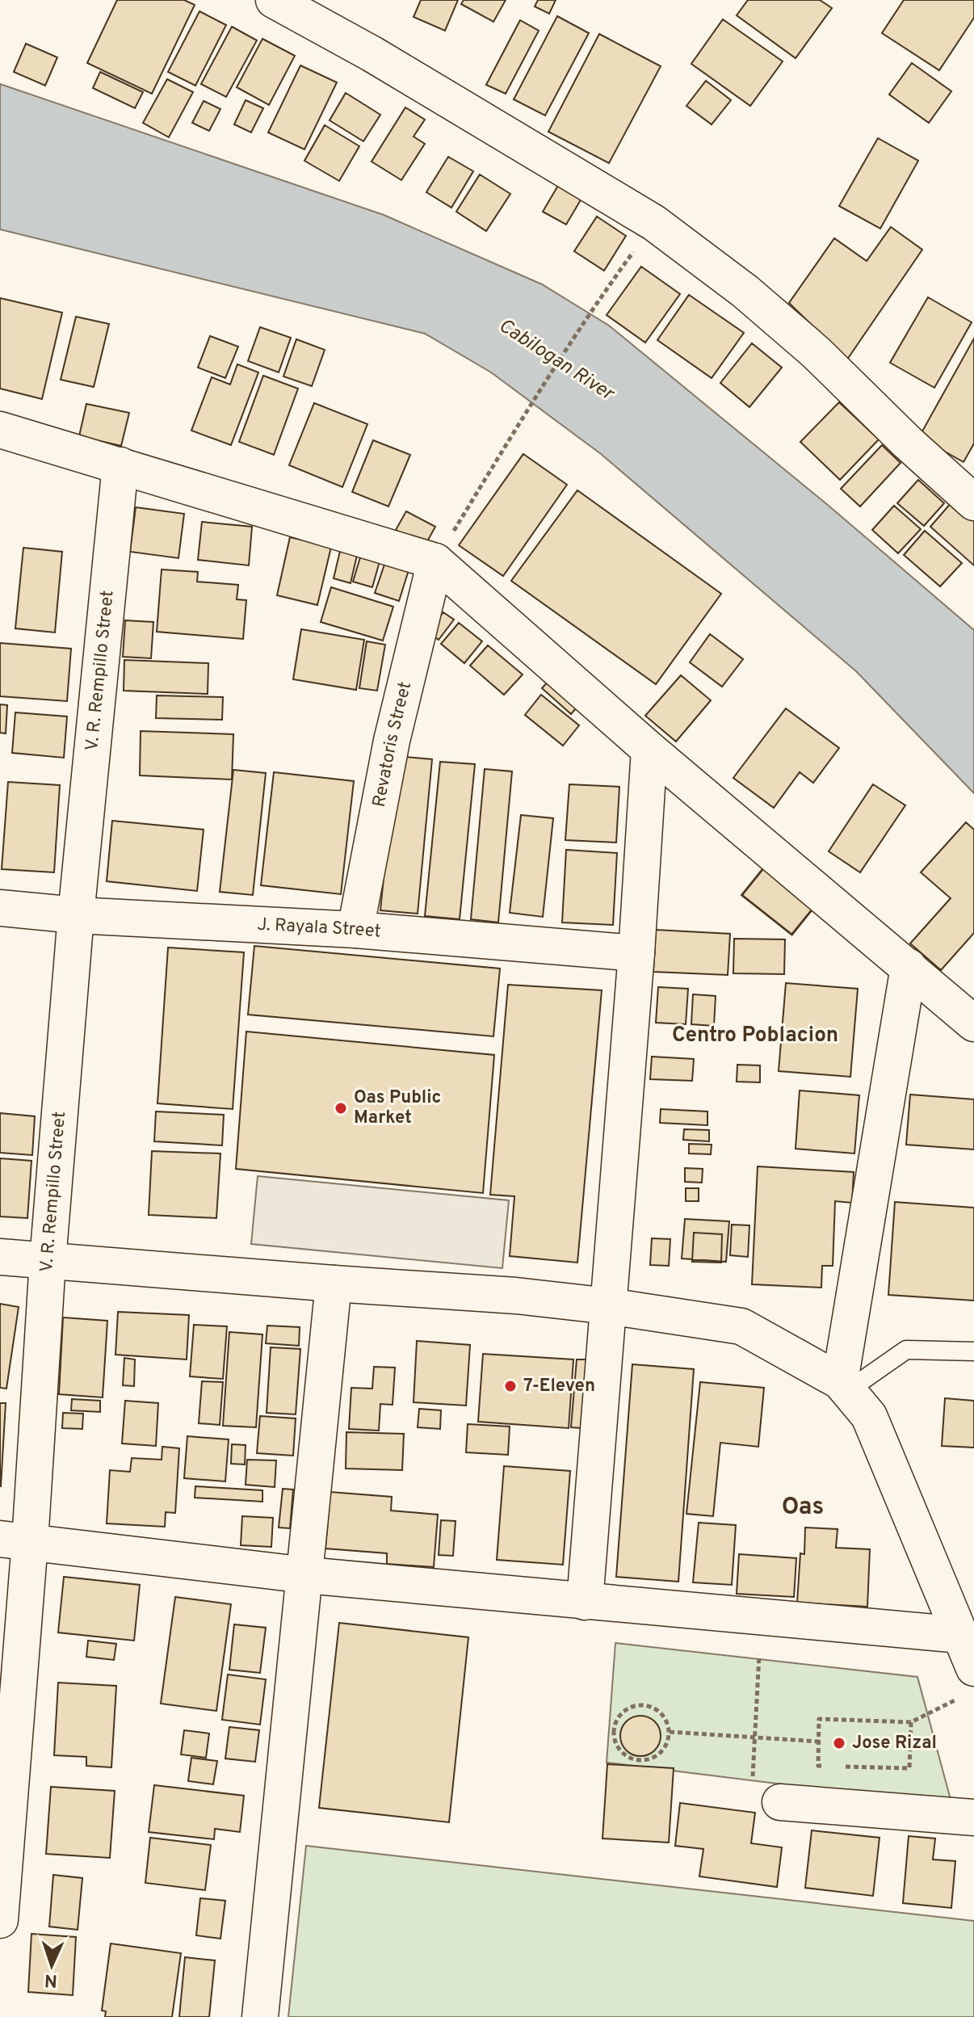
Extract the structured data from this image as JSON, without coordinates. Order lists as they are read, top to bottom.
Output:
{
  "streets": {
    "street": ["V. R. Rempillo Street", "Revatoris Street", "J. Rayala Street"]
  },
  "crossings": [
    ["V. R. Rempillo Street", "J. Rayala Street"],
    ["Revatoris Street", "J. Rayala Street"]
  ],
  "districts": ["Centro Poblacion", "Oas"],
  "water": ["Cabilogan River"],
  "places": ["Oas Public Market", "7-Eleven", "Jose Rizal"],
  "north": "bottom"
}
